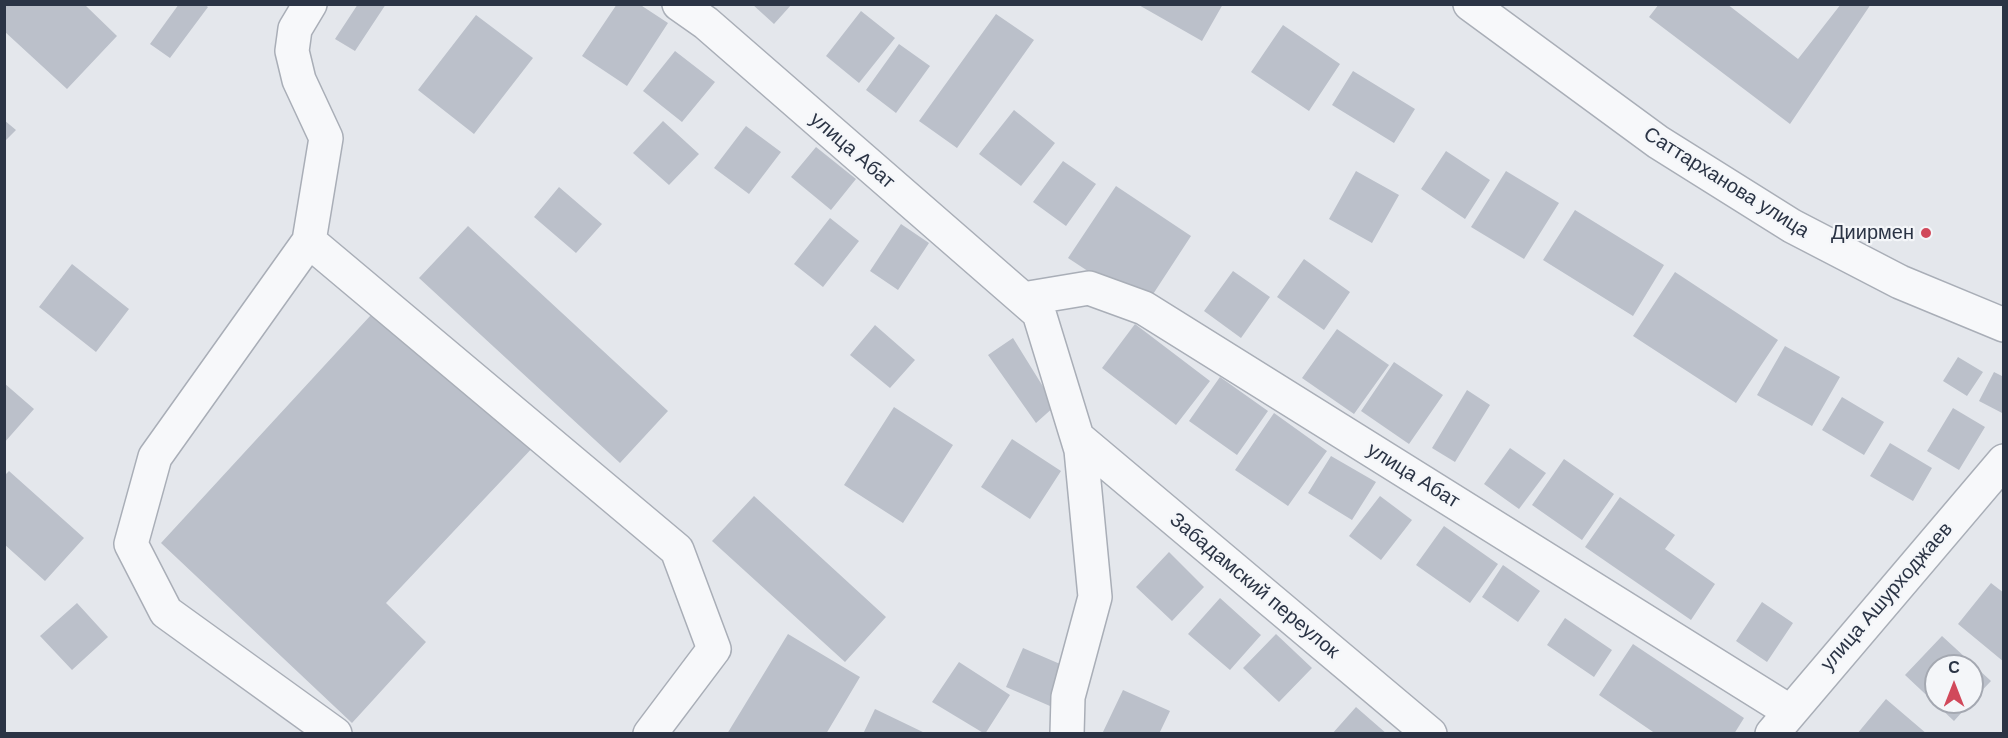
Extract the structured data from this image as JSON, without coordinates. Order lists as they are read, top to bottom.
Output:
{
  "streets": {
    "street": [
      "улица Абат",
      "Саттарханова улица",
      "Забадамский переулок",
      "улица Ашурходжаев"
    ]
  },
  "crossings": [
    ["улица Абат", "Забадамский переулок"],
    ["улица Абат", "улица Ашурходжаев"]
  ],
  "places": ["Диирмен"],
  "north": "top"
}
